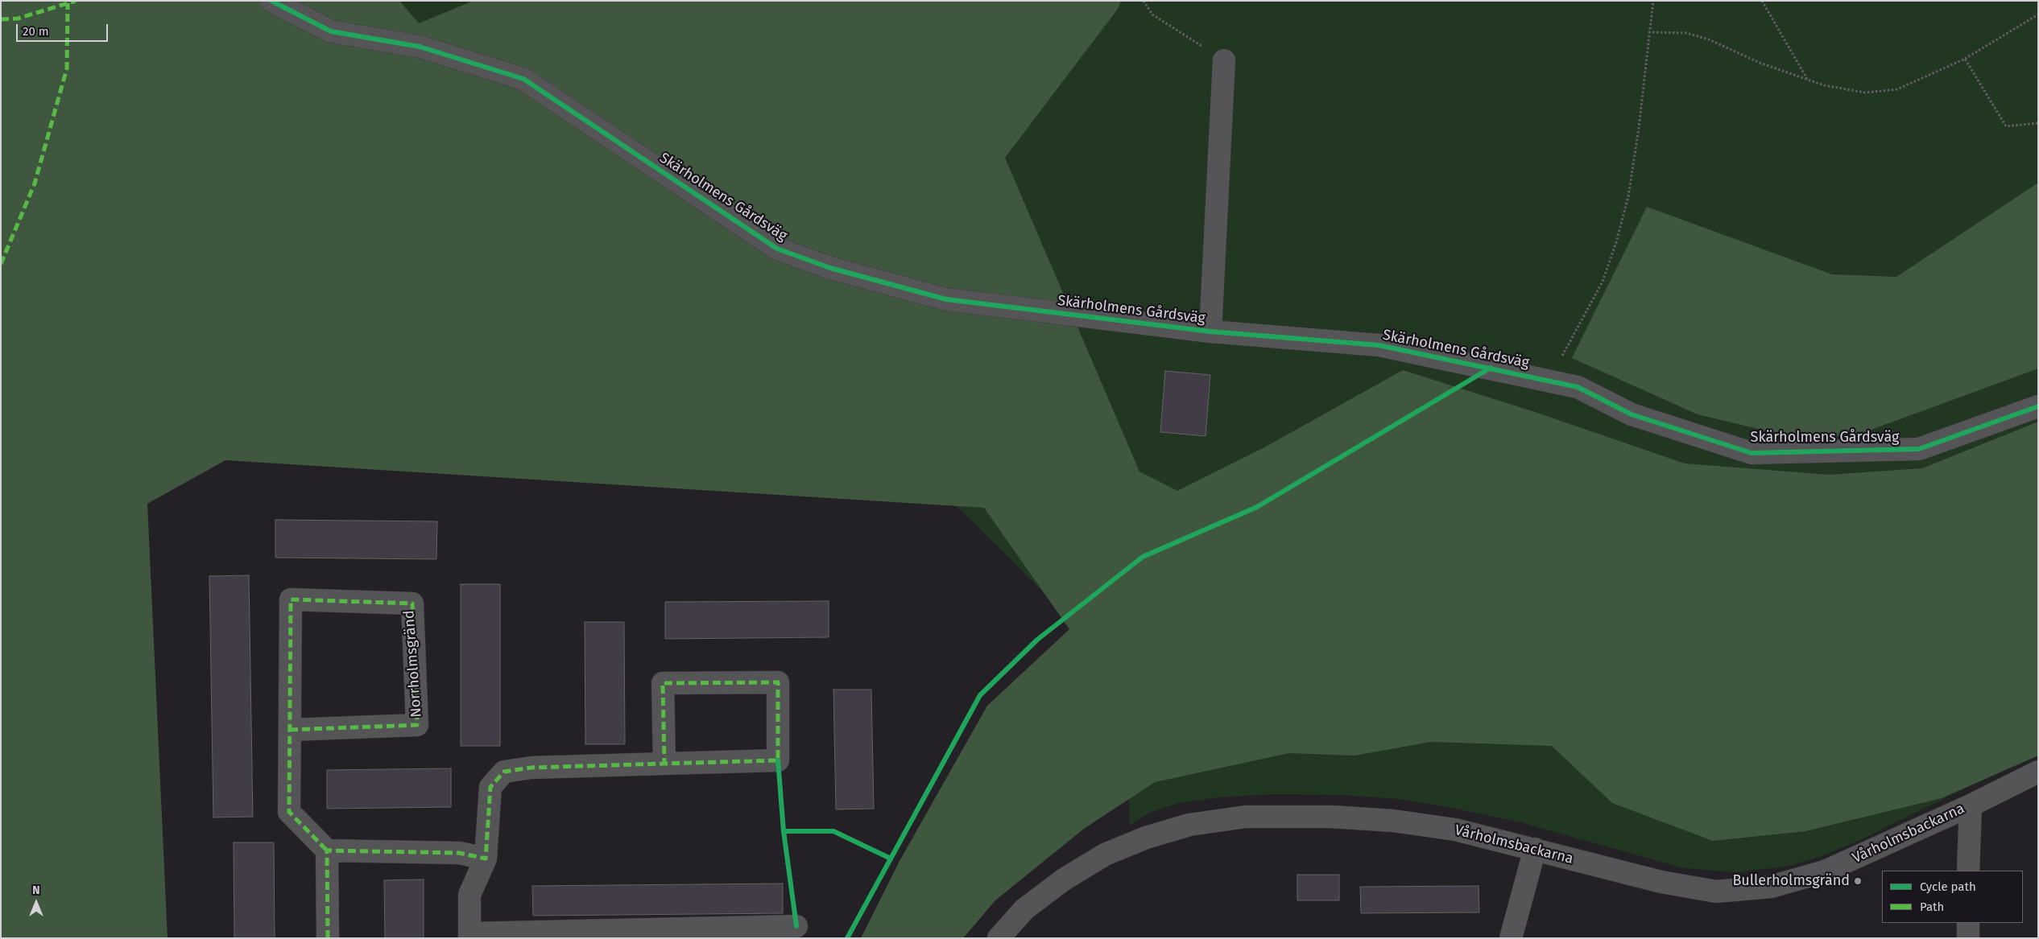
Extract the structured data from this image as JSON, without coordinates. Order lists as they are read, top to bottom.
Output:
{
  "streets": {
    "street": ["Skärholmens Gårdsväg", "Norrholmsgränd", "Vårholmsbackarna"]
  },
  "places": ["Bullerholmsgränd"],
  "legend": ["Cycle path", "Path"],
  "scale_bar": "20 m",
  "north": "top"
}
